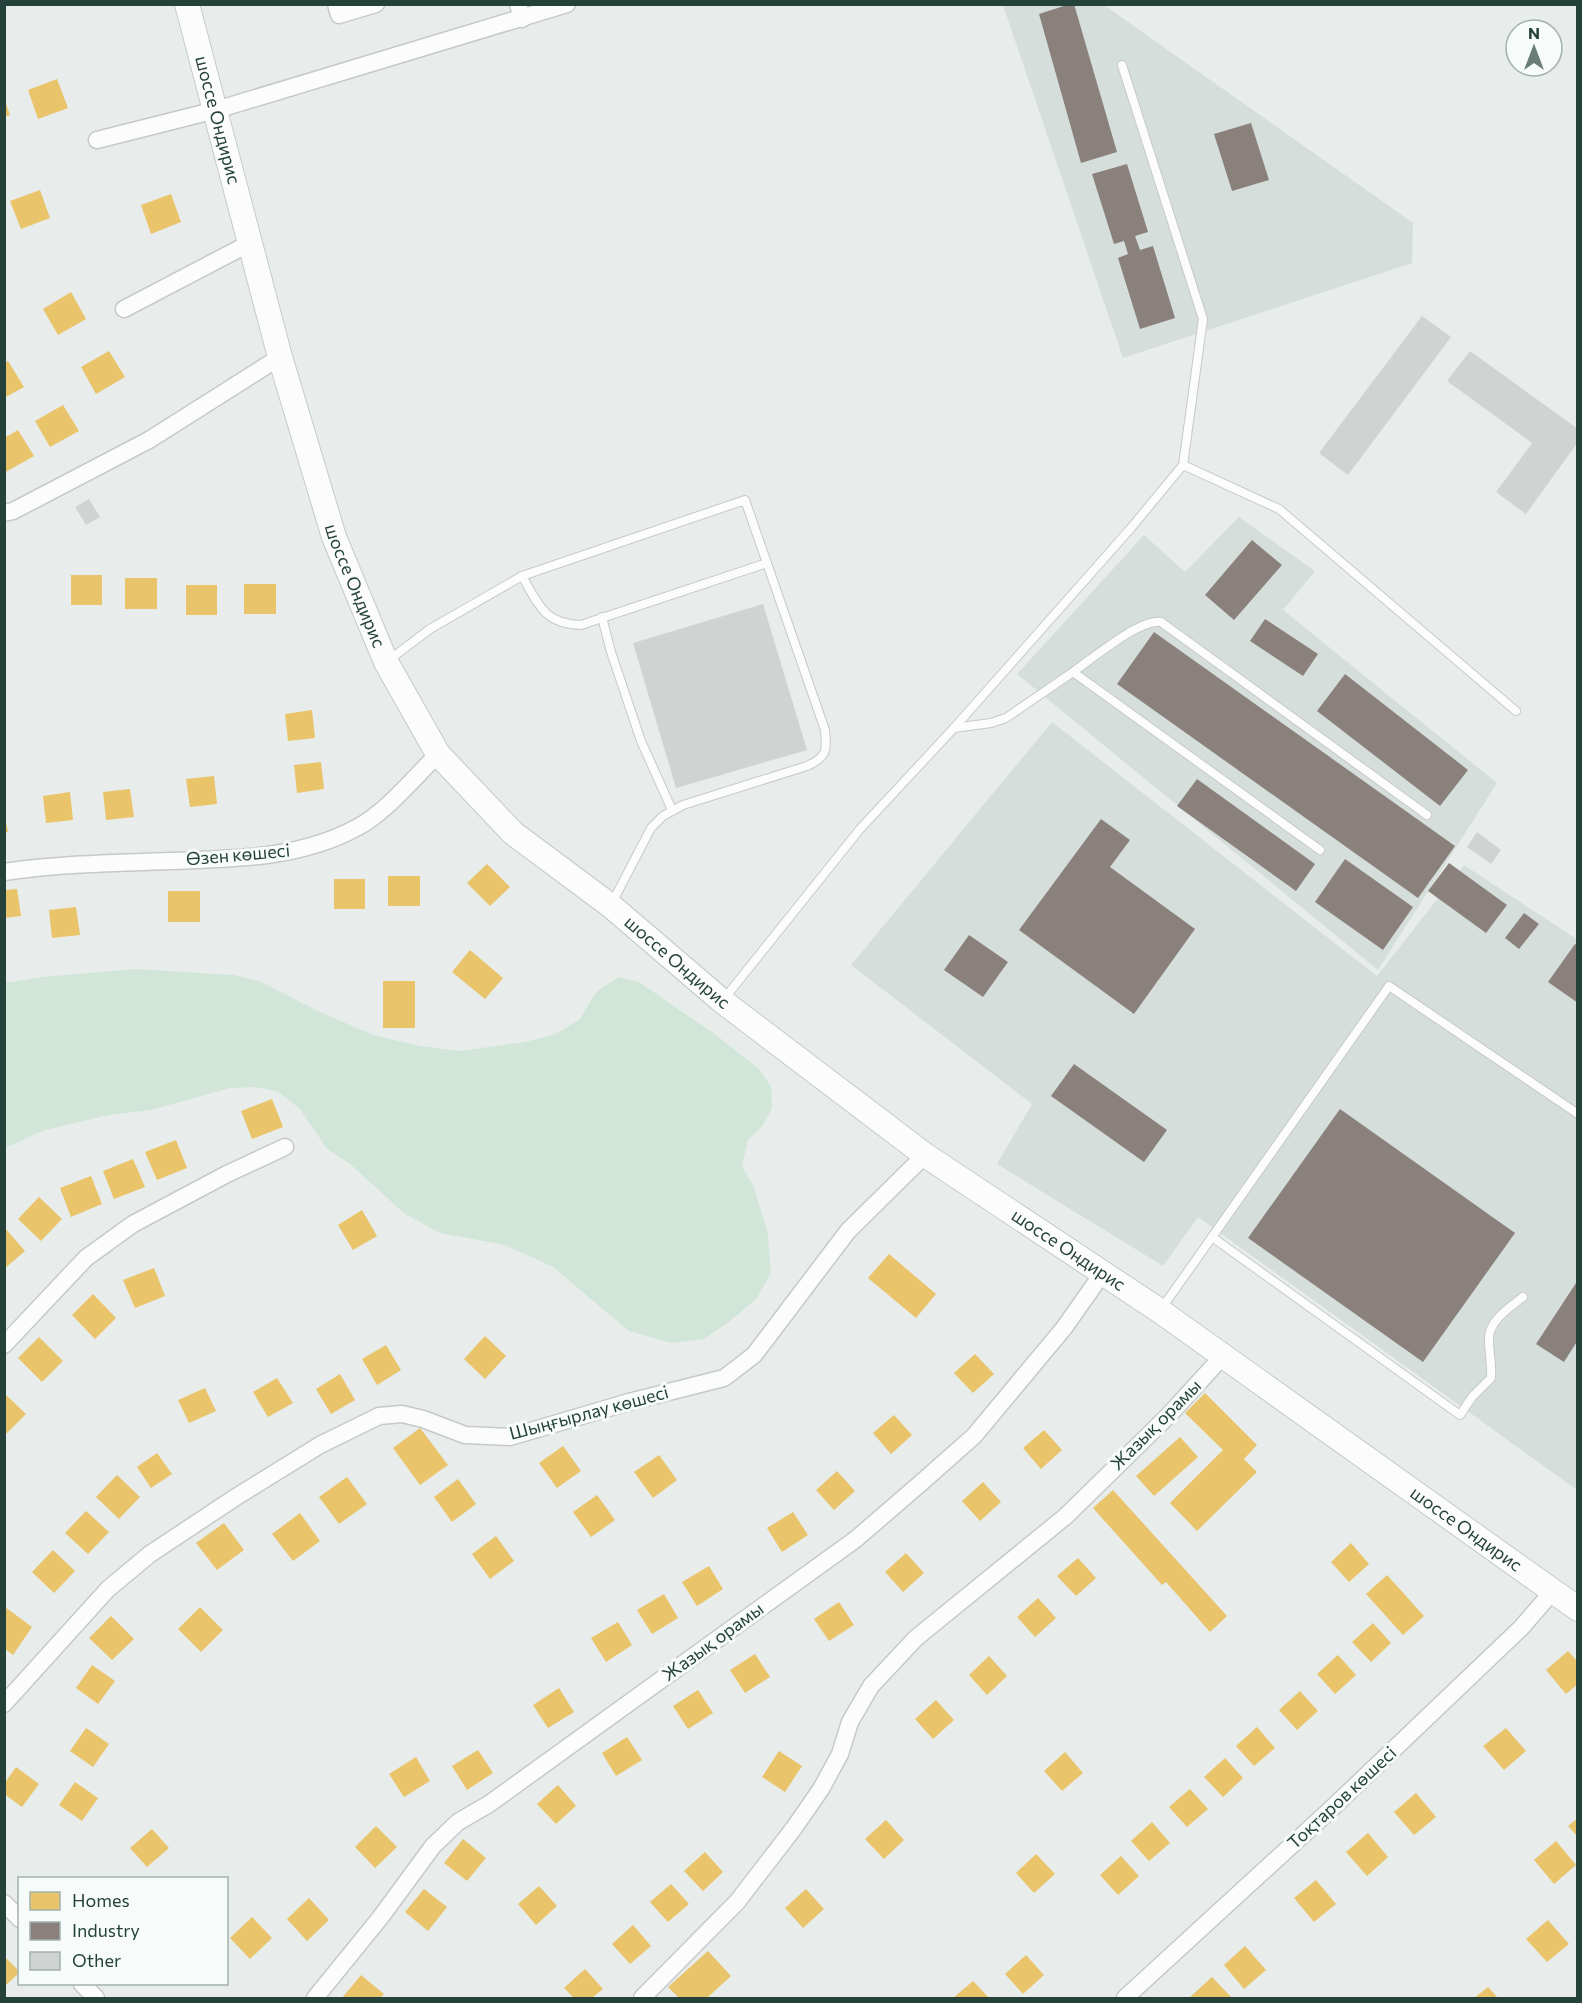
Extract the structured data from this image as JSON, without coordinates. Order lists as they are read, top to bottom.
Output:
{
  "streets": {
    "main road": ["шоссе Ондирис"],
    "street": [
      "Өзен көшесі",
      "Шыңғырлау көшесі",
      "Жазық орамы",
      "Тоқтаров көшесі"
    ]
  },
  "crossings": [
    ["шоссе Ондирис", "Өзен көшесі"],
    ["шоссе Ондирис", "Шыңғырлау көшесі"],
    ["шоссе Ондирис", "Жазық орамы"],
    ["шоссе Ондирис", "Тоқтаров көшесі"]
  ],
  "legend": ["Homes", "Industry", "Other"],
  "north": "top"
}
